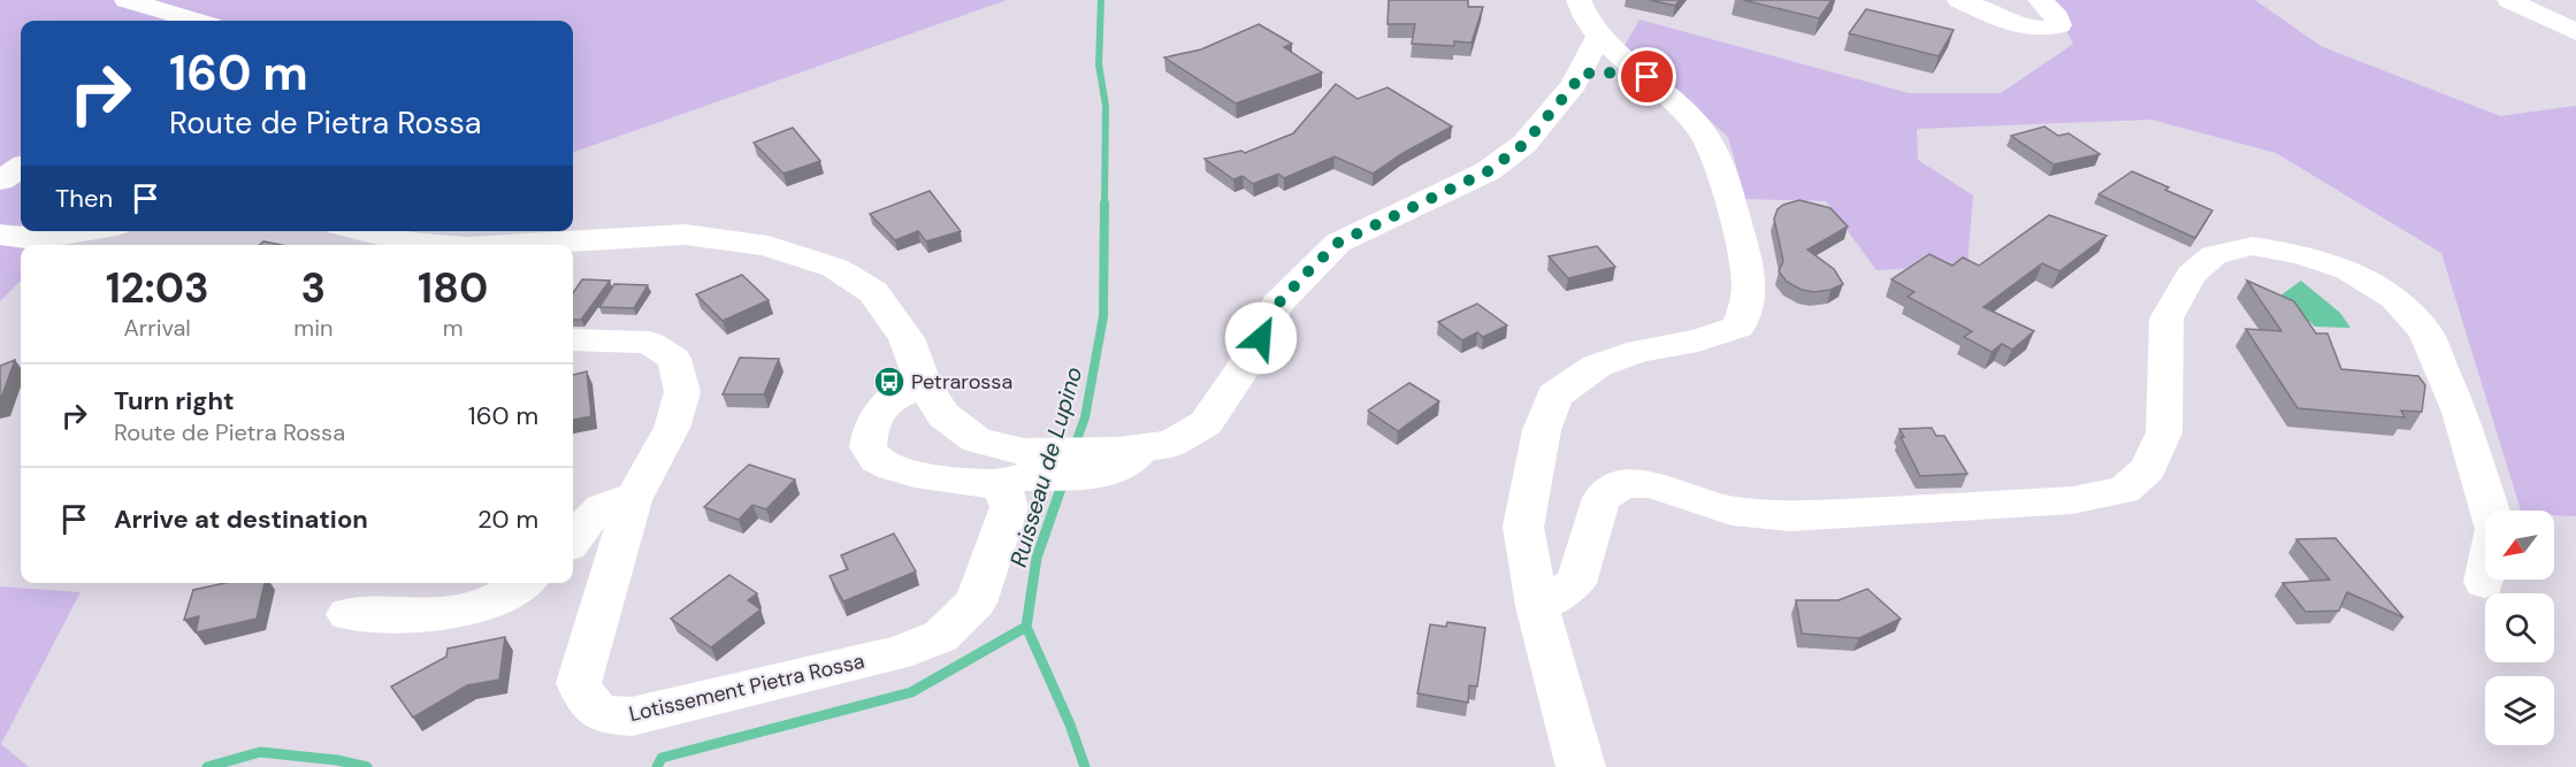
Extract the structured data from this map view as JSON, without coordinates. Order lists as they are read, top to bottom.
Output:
{
  "streets": {
    "street": ["Lotissement Pietra Rossa"]
  },
  "water": ["Ruisseau de Lupino"],
  "places": {
    "bus stop": ["Petrarossa"]
  },
  "north": "bottom left",
  "page": {
    "turn": ["160 m", "Route de Pietra Rossa"],
    "then": "Then",
    "eta": [
      "12:03",
      "Arrival",
      "3",
      "min",
      "180",
      "m"
    ],
    "list": [
      {
        "name": "Turn right",
        "note": "Route de Pietra Rossa",
        "value": "160 m"
      },
      {
        "name": "Arrive at destination",
        "value": "20 m"
      }
    ]
  }
}
